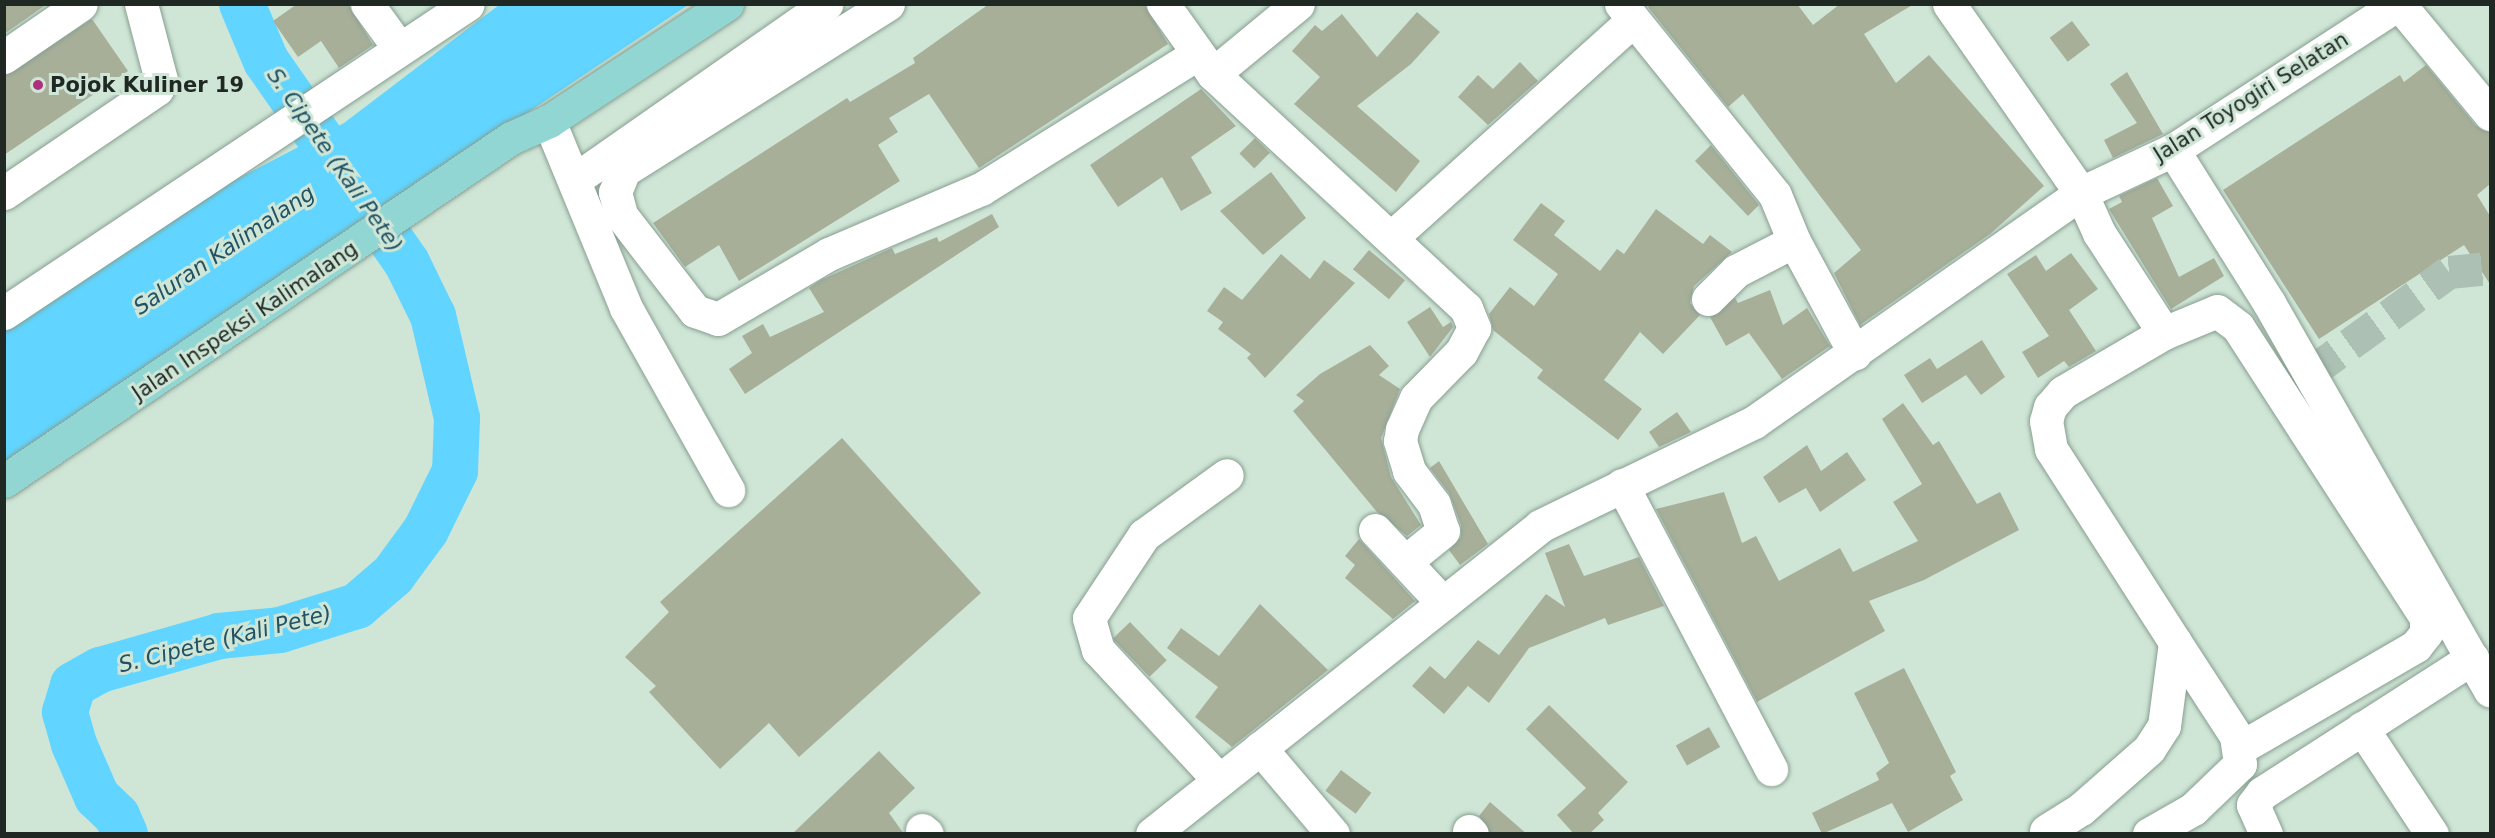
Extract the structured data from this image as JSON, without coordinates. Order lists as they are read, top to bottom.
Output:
{
  "streets": {
    "main road": ["Jalan Inspeksi Kalimalang"],
    "street": ["Jalan Toyogiri Selatan"]
  },
  "water": ["S. Cipete (Kali Pete)", "Saluran Kalimalang"],
  "places": ["Pojok Kuliner 19"]
}
